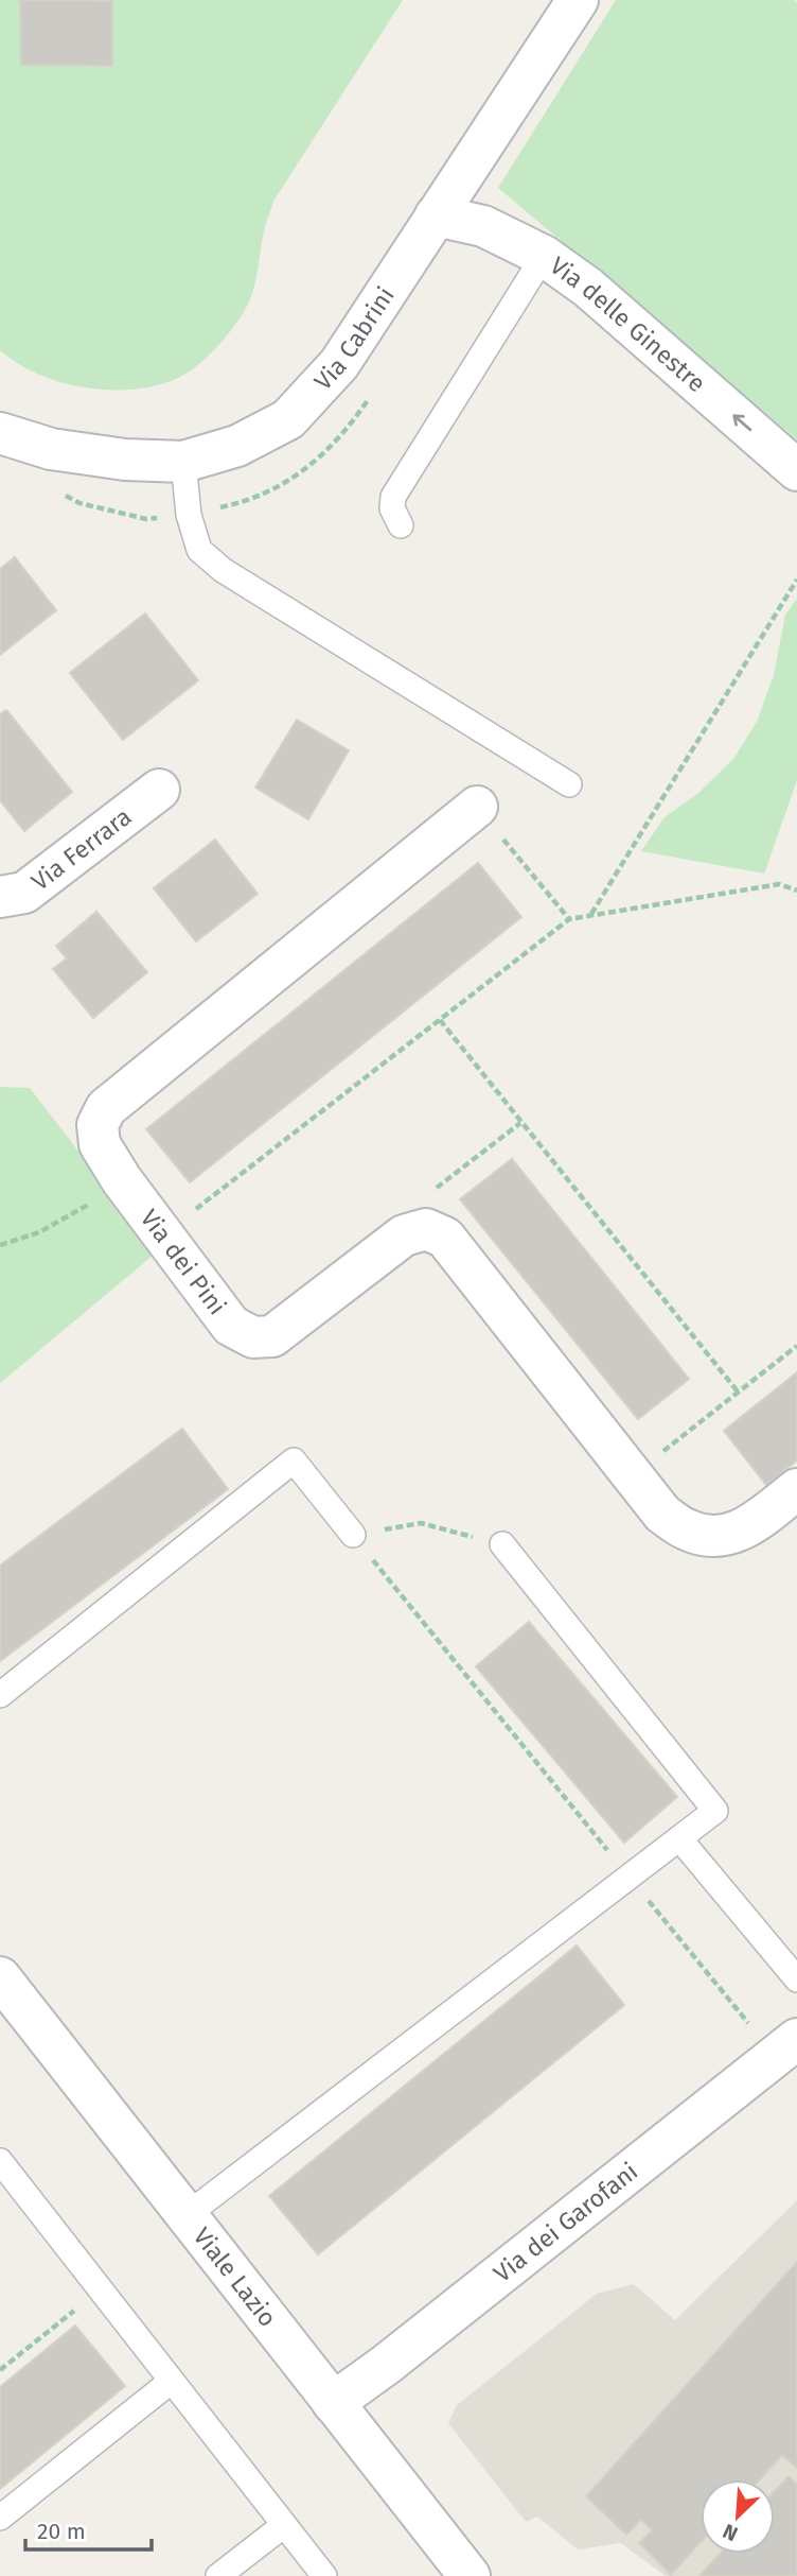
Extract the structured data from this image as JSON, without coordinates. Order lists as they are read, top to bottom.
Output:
{
  "streets": {
    "street": [
      "Via delle Ginestre",
      "Via Cabrini",
      "Via Ferrara",
      "Via dei Pini",
      "Via dei Garofani",
      "Viale Lazio"
    ]
  },
  "crossings": [
    ["Via delle Ginestre", "Via Cabrini"],
    ["Via dei Garofani", "Viale Lazio"]
  ],
  "one_way": ["Via delle Ginestre"],
  "scale_bar": "20 m",
  "north": "bottom left"
}
